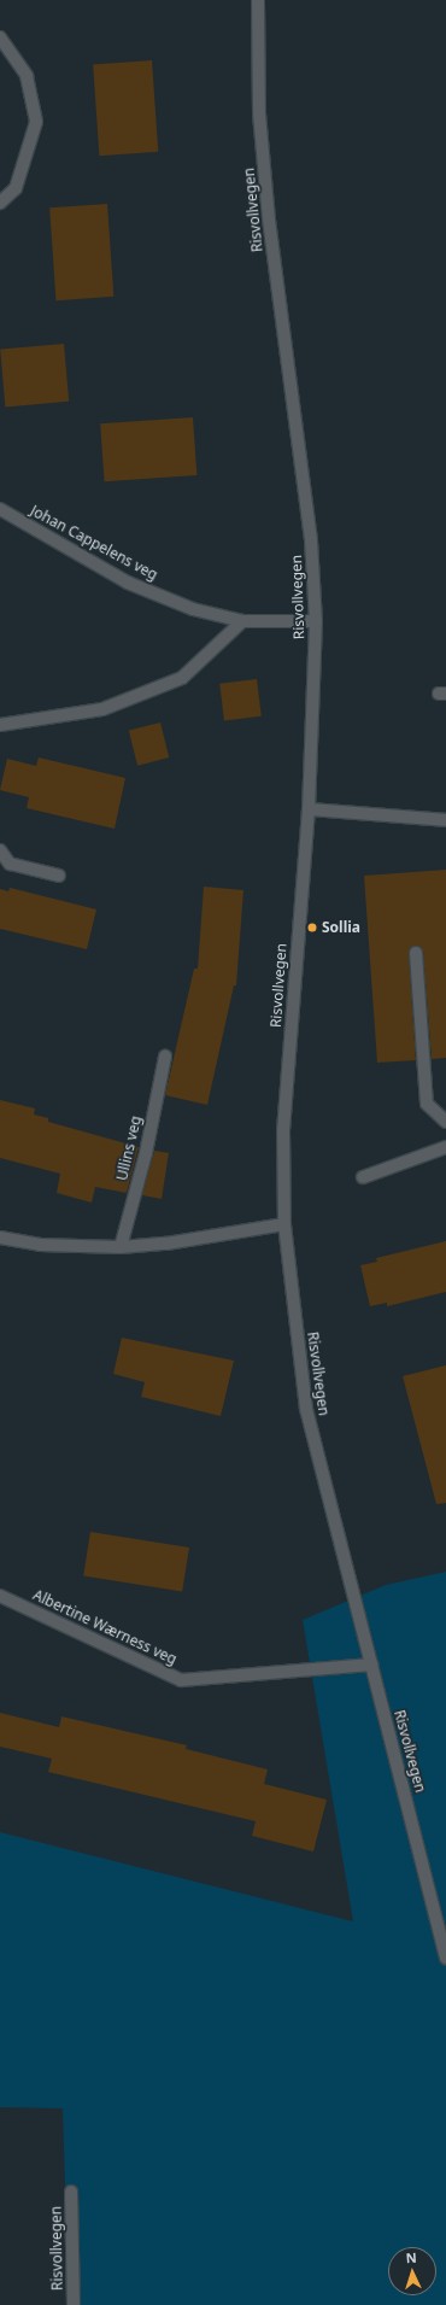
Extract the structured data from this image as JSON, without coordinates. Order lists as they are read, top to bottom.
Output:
{
  "streets": {
    "street": [
      "Risvollvegen",
      "Johan Cappelens veg",
      "Ullins veg",
      "Albertine Wærness veg"
    ]
  },
  "crossings": [
    ["Risvollvegen", "Johan Cappelens veg"],
    ["Risvollvegen", "Albertine Wærness veg"]
  ],
  "places": ["Sollia"],
  "north": "top"
}
